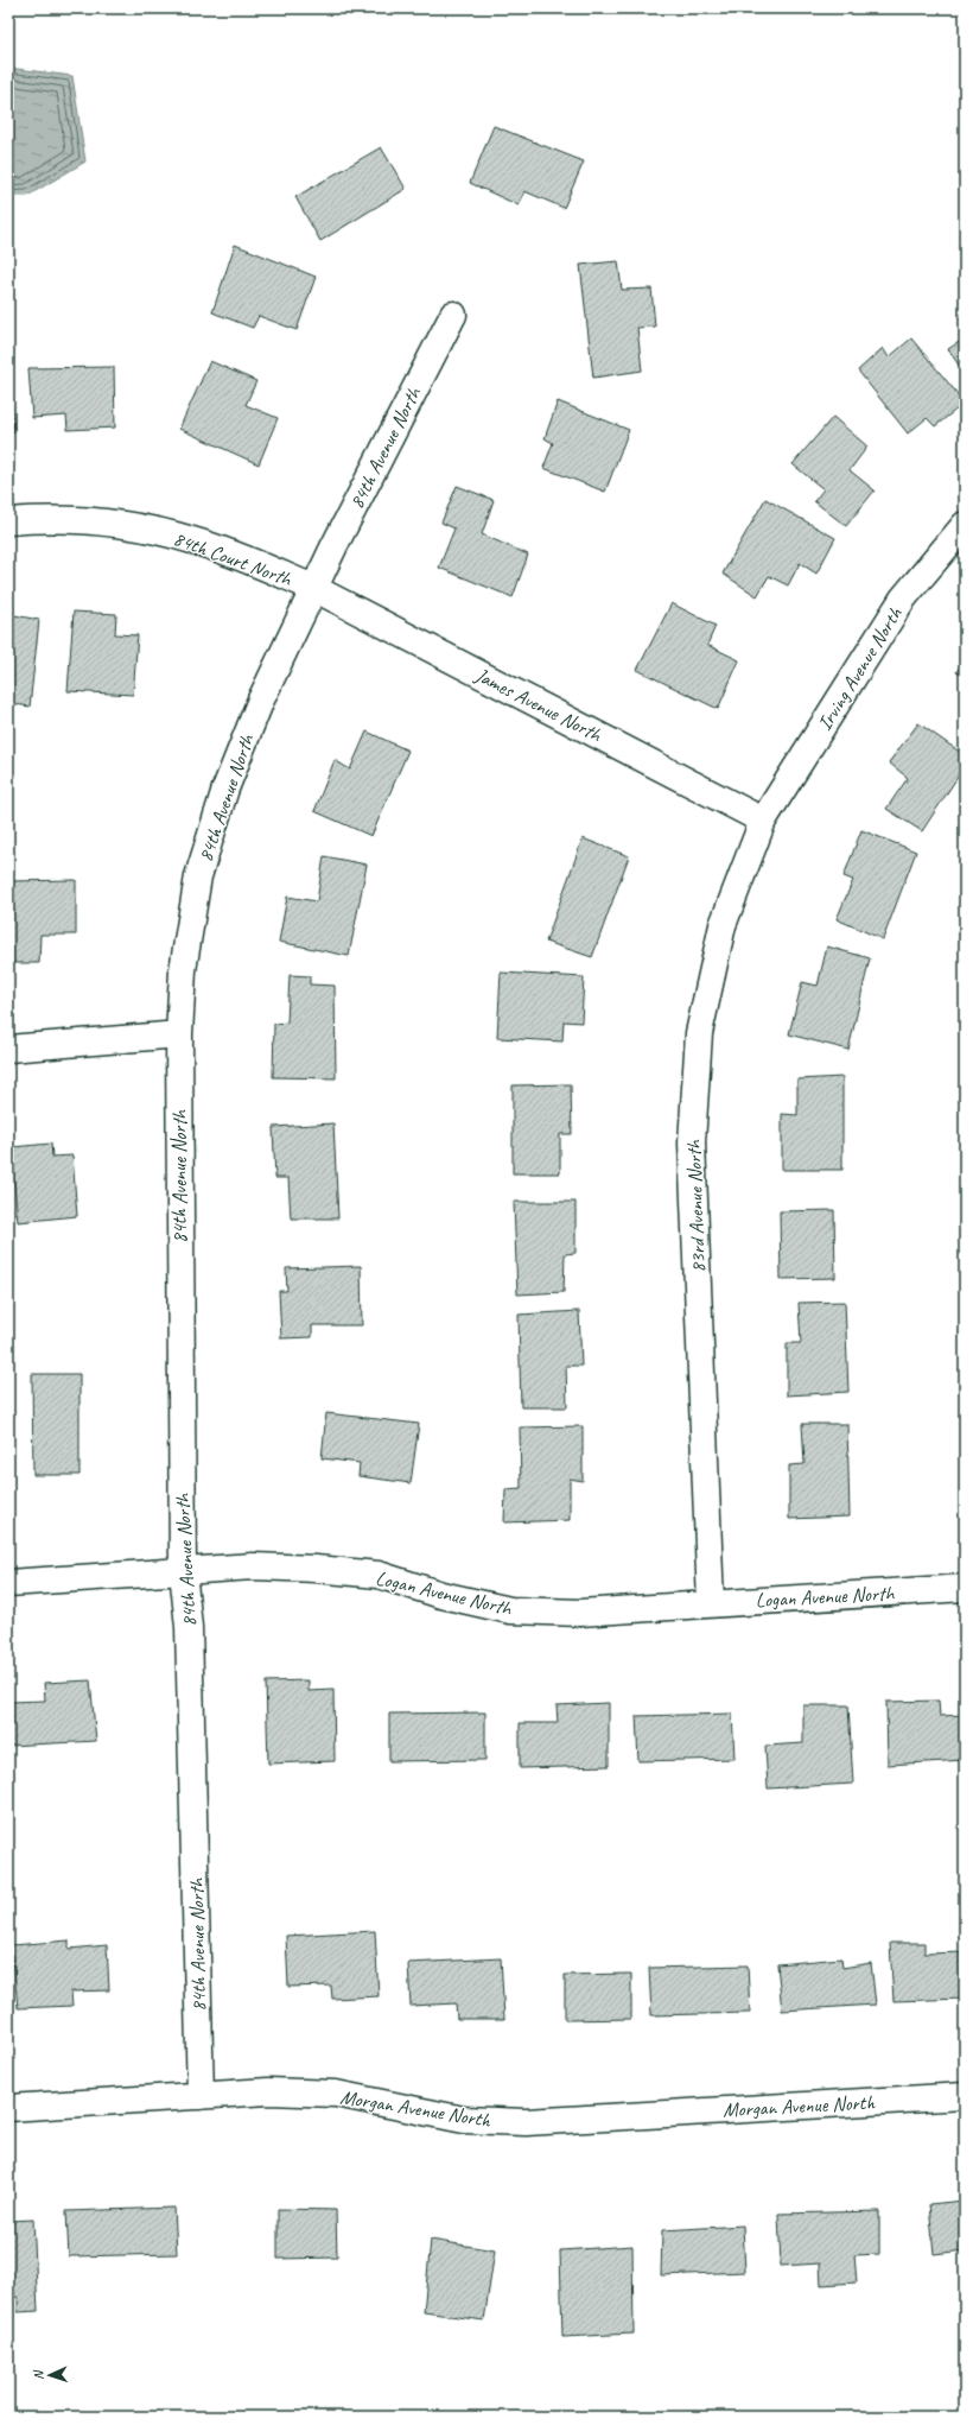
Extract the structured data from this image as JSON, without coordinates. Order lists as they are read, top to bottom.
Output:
{
  "streets": {
    "street": [
      "84th Avenue North",
      "84th Court North",
      "Irving Avenue North",
      "James Avenue North",
      "83rd Avenue North",
      "Logan Avenue North",
      "Morgan Avenue North"
    ]
  },
  "crossings": [
    ["84th Avenue North", "84th Court North"],
    ["84th Avenue North", "James Avenue North"],
    ["84th Avenue North", "Logan Avenue North"],
    ["84th Avenue North", "Morgan Avenue North"],
    ["84th Court North", "James Avenue North"],
    ["Irving Avenue North", "James Avenue North"],
    ["Irving Avenue North", "83rd Avenue North"],
    ["James Avenue North", "83rd Avenue North"],
    ["83rd Avenue North", "Logan Avenue North"]
  ],
  "north": "left"
}
